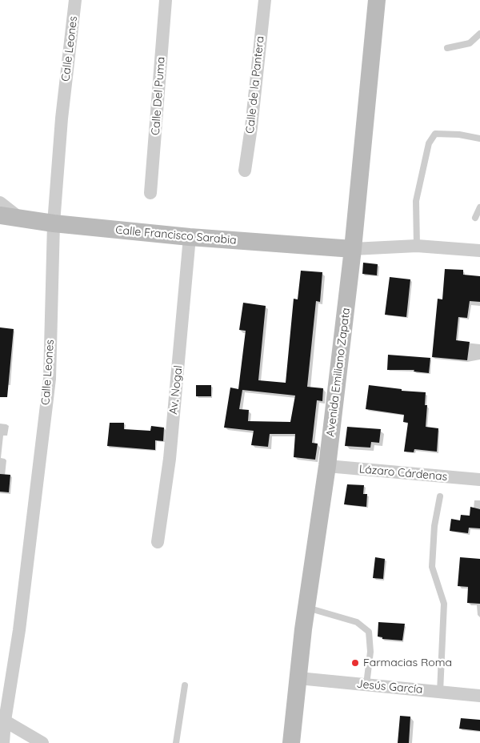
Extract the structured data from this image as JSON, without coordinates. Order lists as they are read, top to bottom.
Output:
{
  "streets": {
    "main road": ["Calle Francisco Sarabia", "Avenida Emiliano Zapata"],
    "street": [
      "Calle Leones",
      "Calle de la Pantera",
      "Calle Del Puma",
      "Av. Nogal",
      "Lázaro Cárdenas",
      "Jesús García"
    ]
  },
  "crossings": [
    ["Calle Leones", "Calle Francisco Sarabia"],
    ["Calle Francisco Sarabia", "Avenida Emiliano Zapata"],
    ["Calle Francisco Sarabia", "Av. Nogal"],
    ["Avenida Emiliano Zapata", "Lázaro Cárdenas"],
    ["Avenida Emiliano Zapata", "Jesús García"]
  ],
  "places": ["Farmacias Roma"]
}
